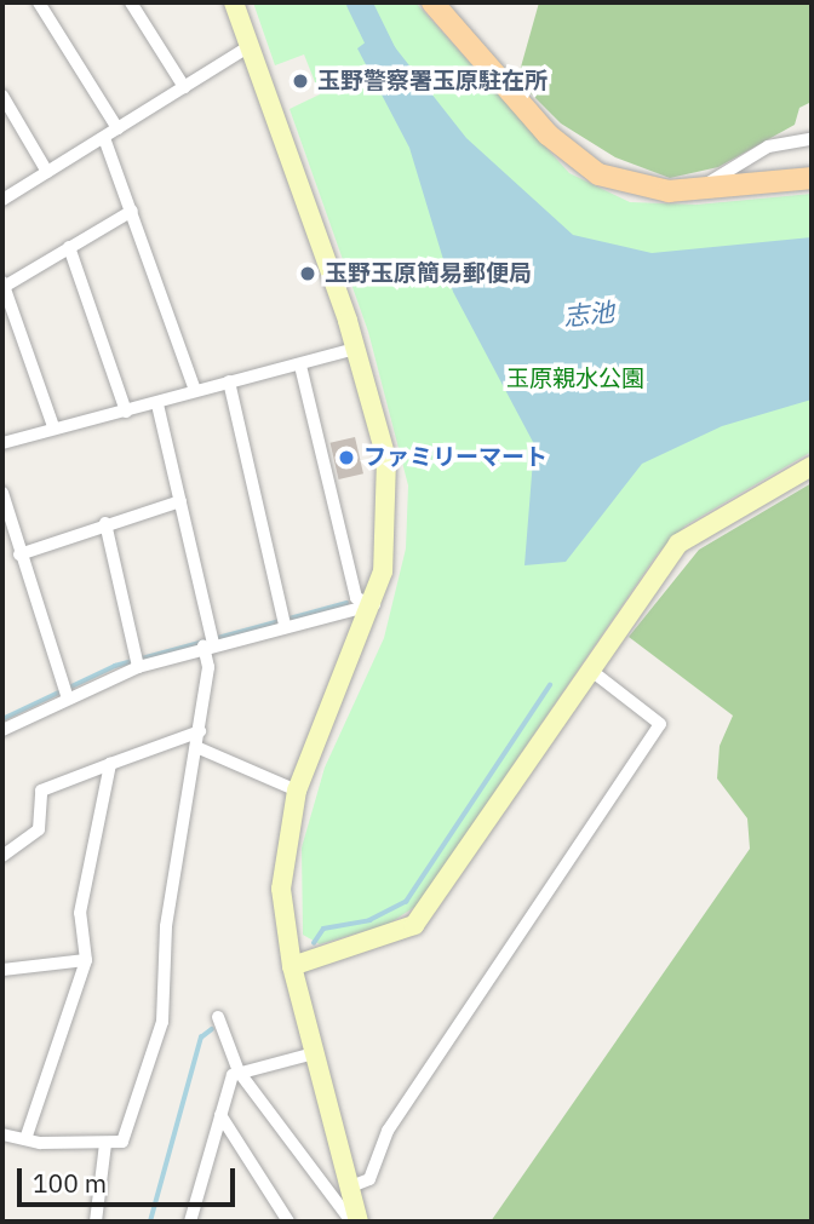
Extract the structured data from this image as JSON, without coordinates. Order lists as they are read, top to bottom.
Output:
{
  "water": ["志池"],
  "parks": ["玉原親水公園"],
  "places": ["玉野警察署玉原駐在所", "玉野玉原簡易郵便局", "ファミリーマート"],
  "scale_bar": "100 m"
}
